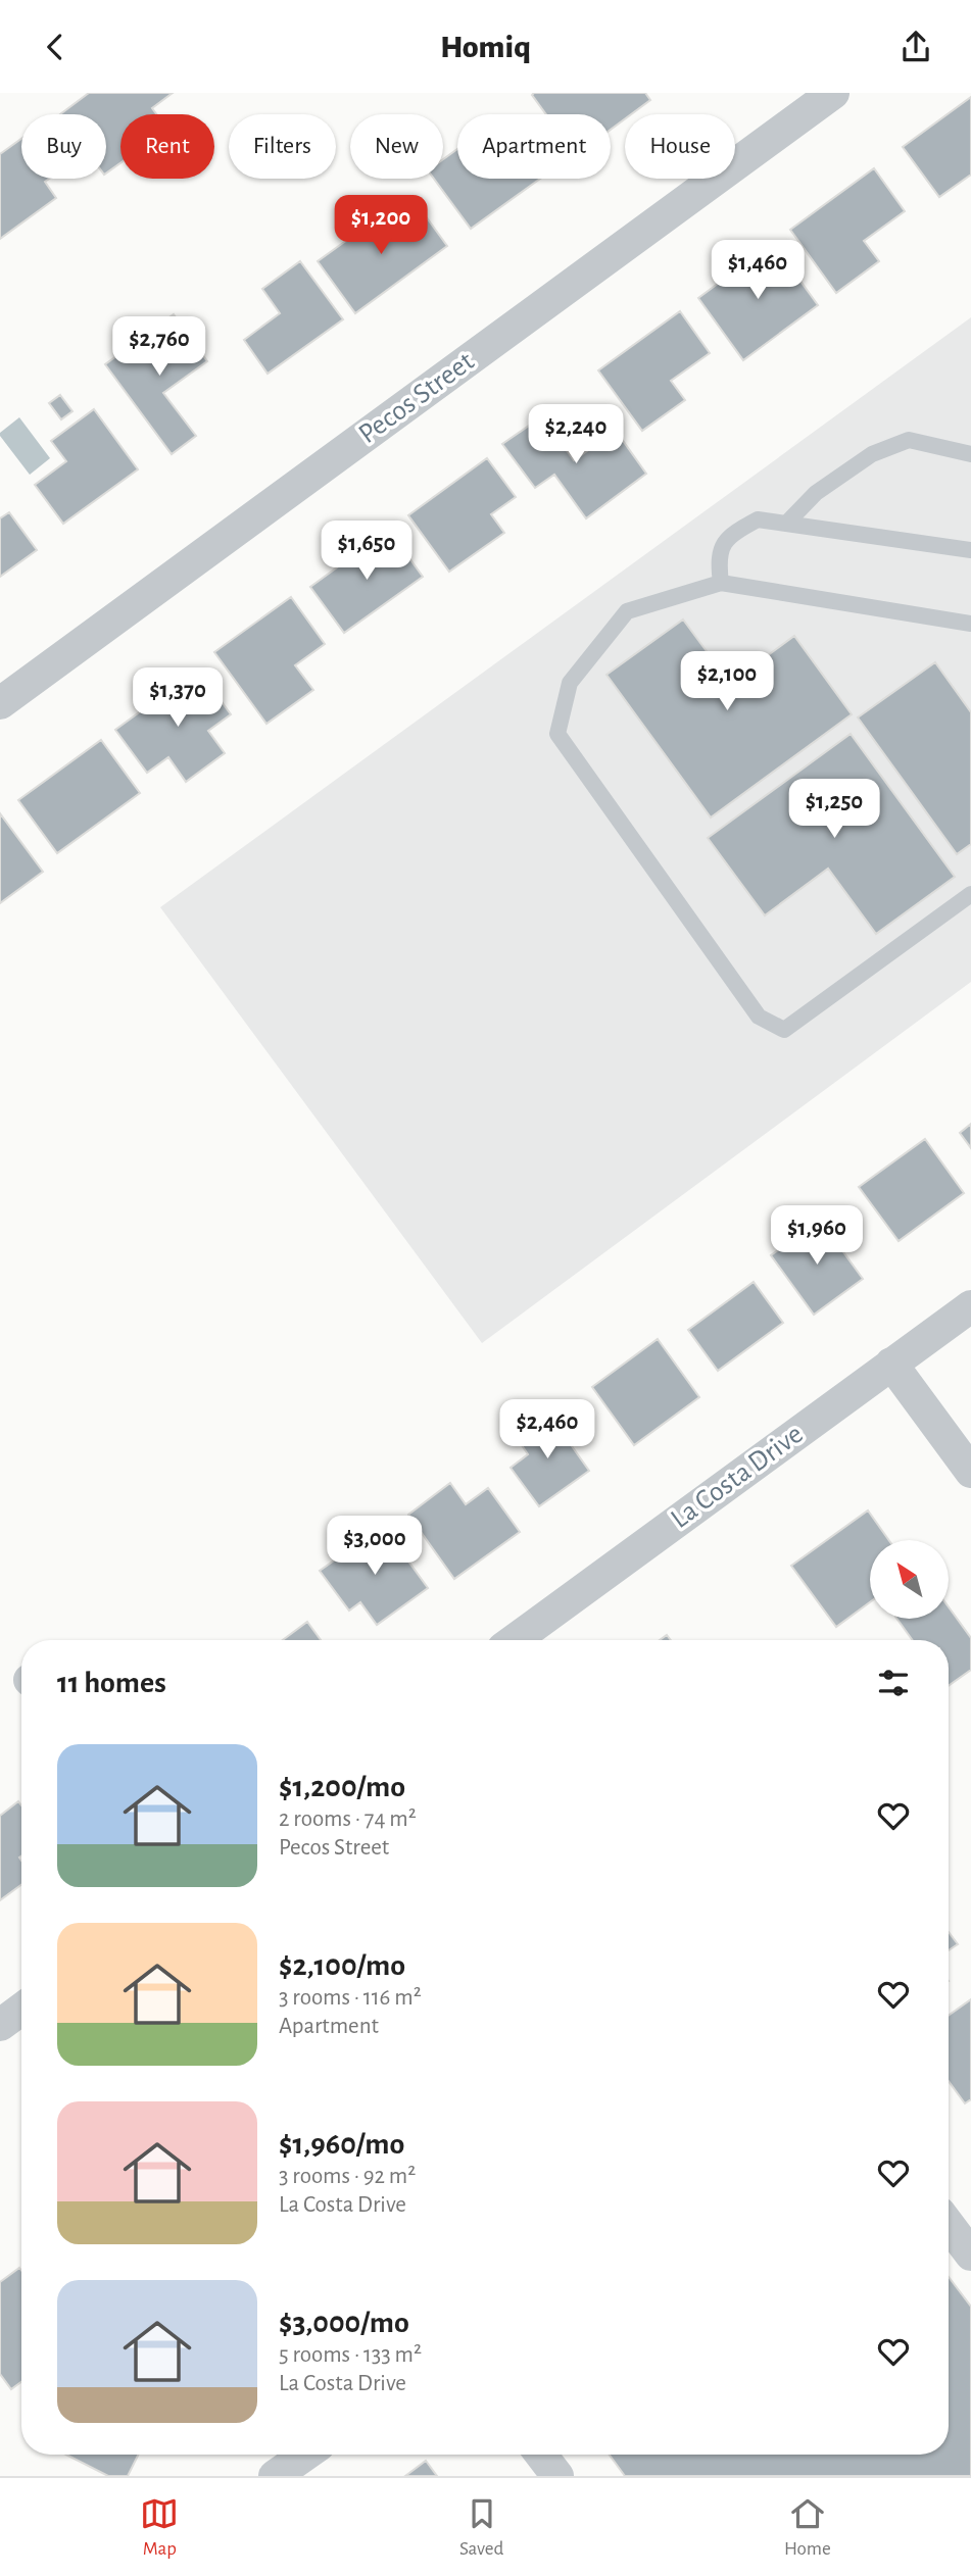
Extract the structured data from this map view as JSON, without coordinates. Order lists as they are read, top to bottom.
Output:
{
  "streets": {
    "street": ["Pecos Street", "La Costa Drive"]
  },
  "north": "top left",
  "page": {
    "header": "Homiq",
    "chip": [
      "Buy",
      "Rent",
      "Filters",
      "New",
      "Apartment",
      "House"
    ],
    "price": [
      "$1,200",
      "$1,460",
      "$2,760",
      "$2,240",
      "$1,650",
      "$2,100",
      "$1,370",
      "$1,250",
      "$1,960",
      "$2,460",
      "$3,000"
    ],
    "heading": "11 homes",
    "list": [
      {
        "name": "$1,200/mo",
        "note": "2 rooms · 74 m² · Pecos Street"
      },
      {
        "name": "$2,100/mo",
        "note": "3 rooms · 116 m² · Apartment"
      },
      {
        "name": "$1,960/mo",
        "note": "3 rooms · 92 m² · La Costa Drive"
      },
      {
        "name": "$3,000/mo",
        "note": "5 rooms · 133 m² · La Costa Drive"
      }
    ],
    "tabs": ["Map", "Saved", "Home"]
  }
}
